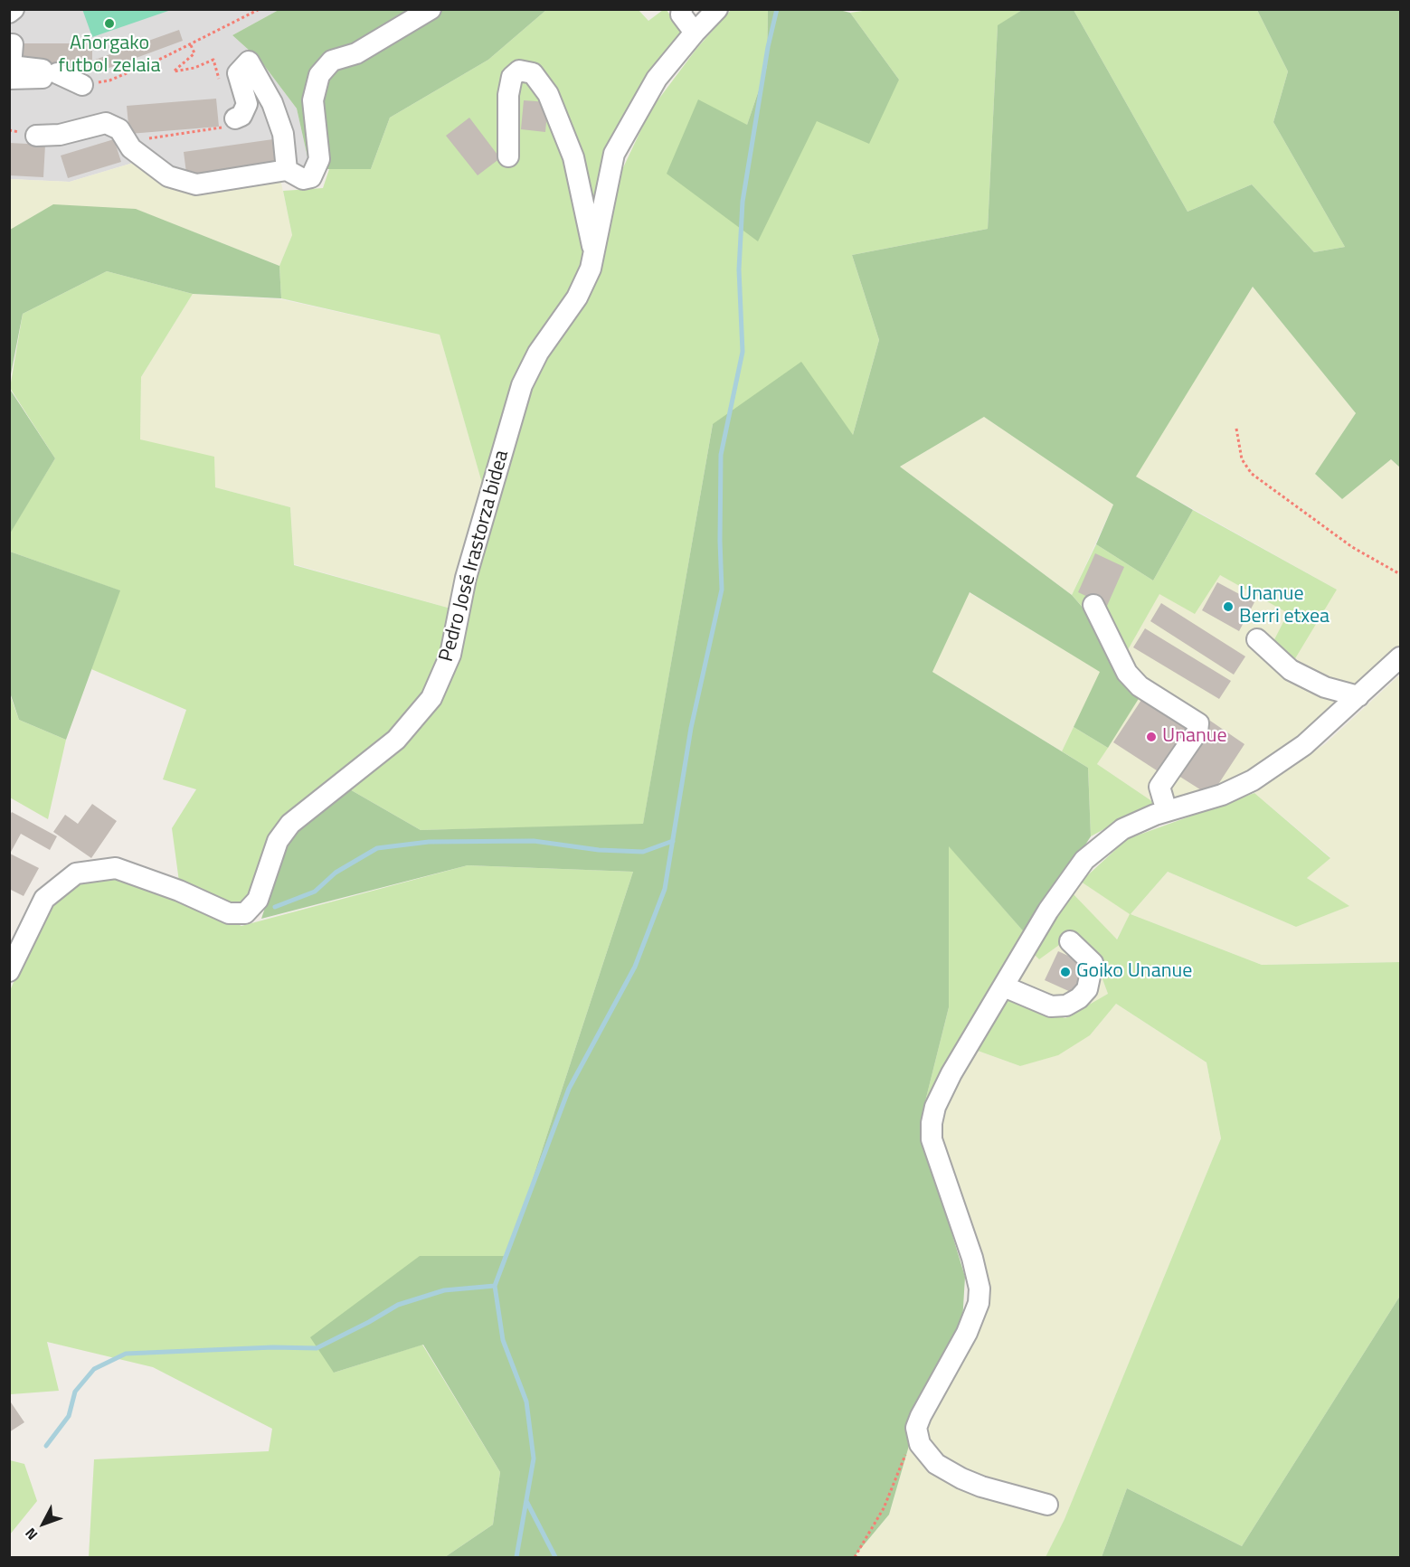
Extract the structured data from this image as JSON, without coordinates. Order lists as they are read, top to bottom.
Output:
{
  "streets": {
    "street": ["Pedro José Irastorza bidea"]
  },
  "places": [
    "Añorgako futbol zelaia",
    "Unanue Berri etxea",
    "Unanue",
    "Goiko Unanue"
  ],
  "north": "bottom left"
}
